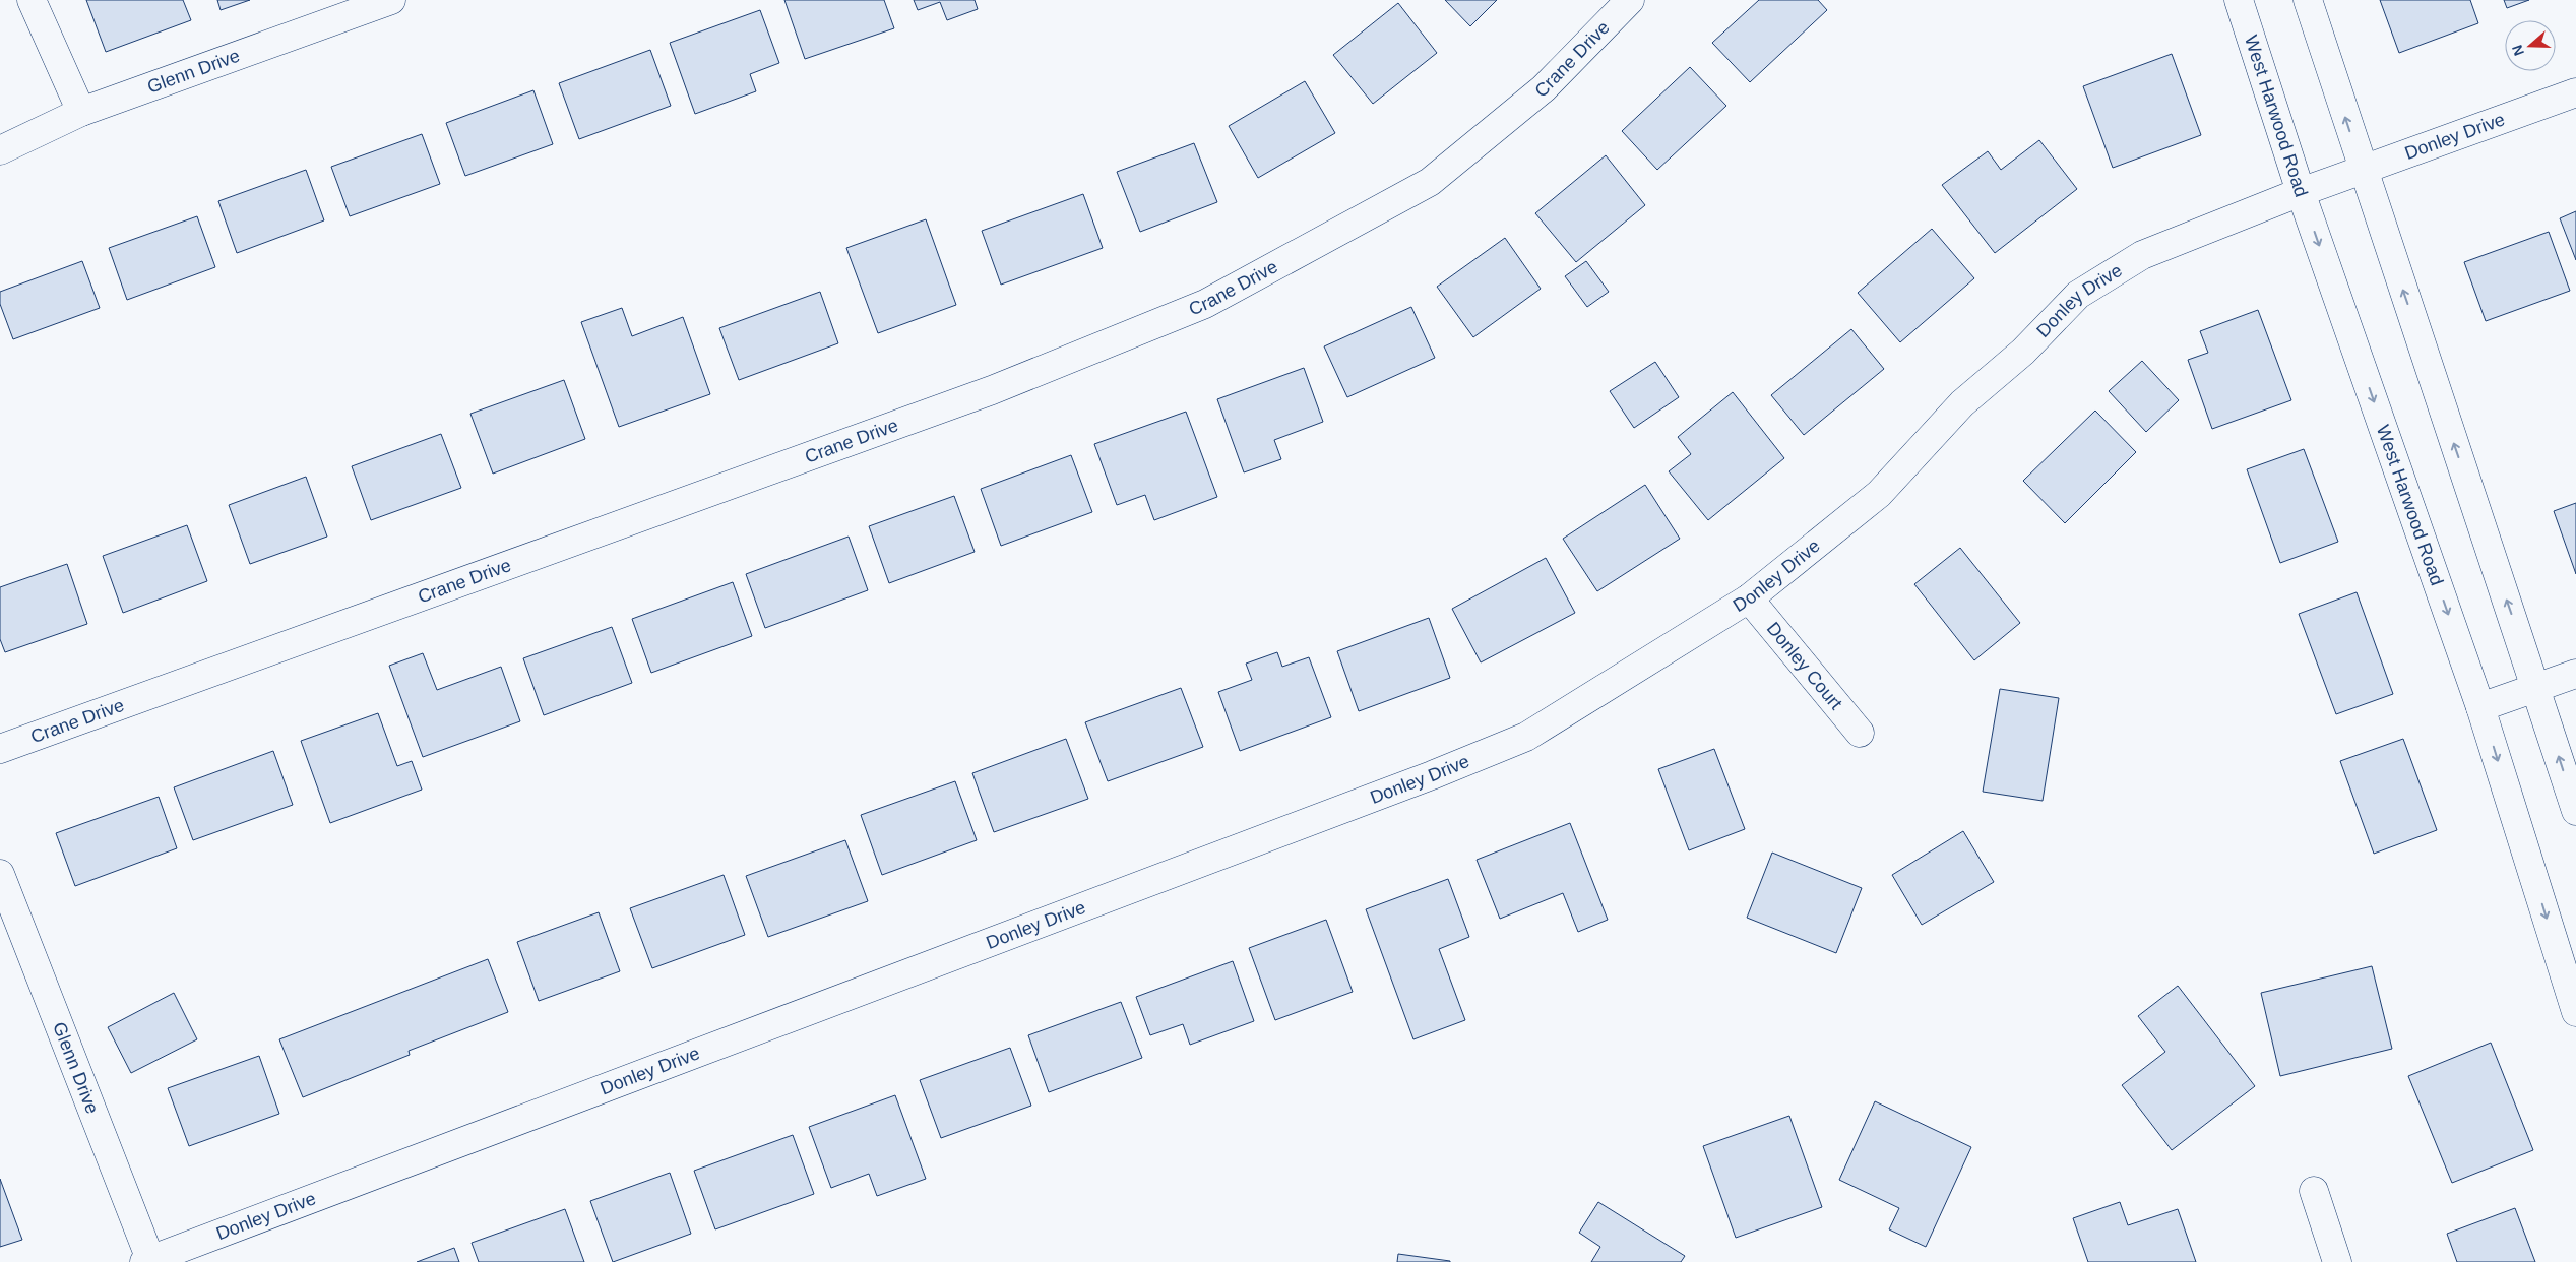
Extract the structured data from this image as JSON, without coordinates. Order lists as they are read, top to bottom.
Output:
{
  "streets": {
    "street": [
      "Crane Drive",
      "Glenn Drive",
      "West Harwood Road",
      "Donley Drive",
      "Donley Court"
    ]
  },
  "crossings": [
    ["Glenn Drive", "Donley Drive"],
    ["West Harwood Road", "Donley Drive"],
    ["Donley Drive", "Donley Court"]
  ],
  "north": "left"
}
